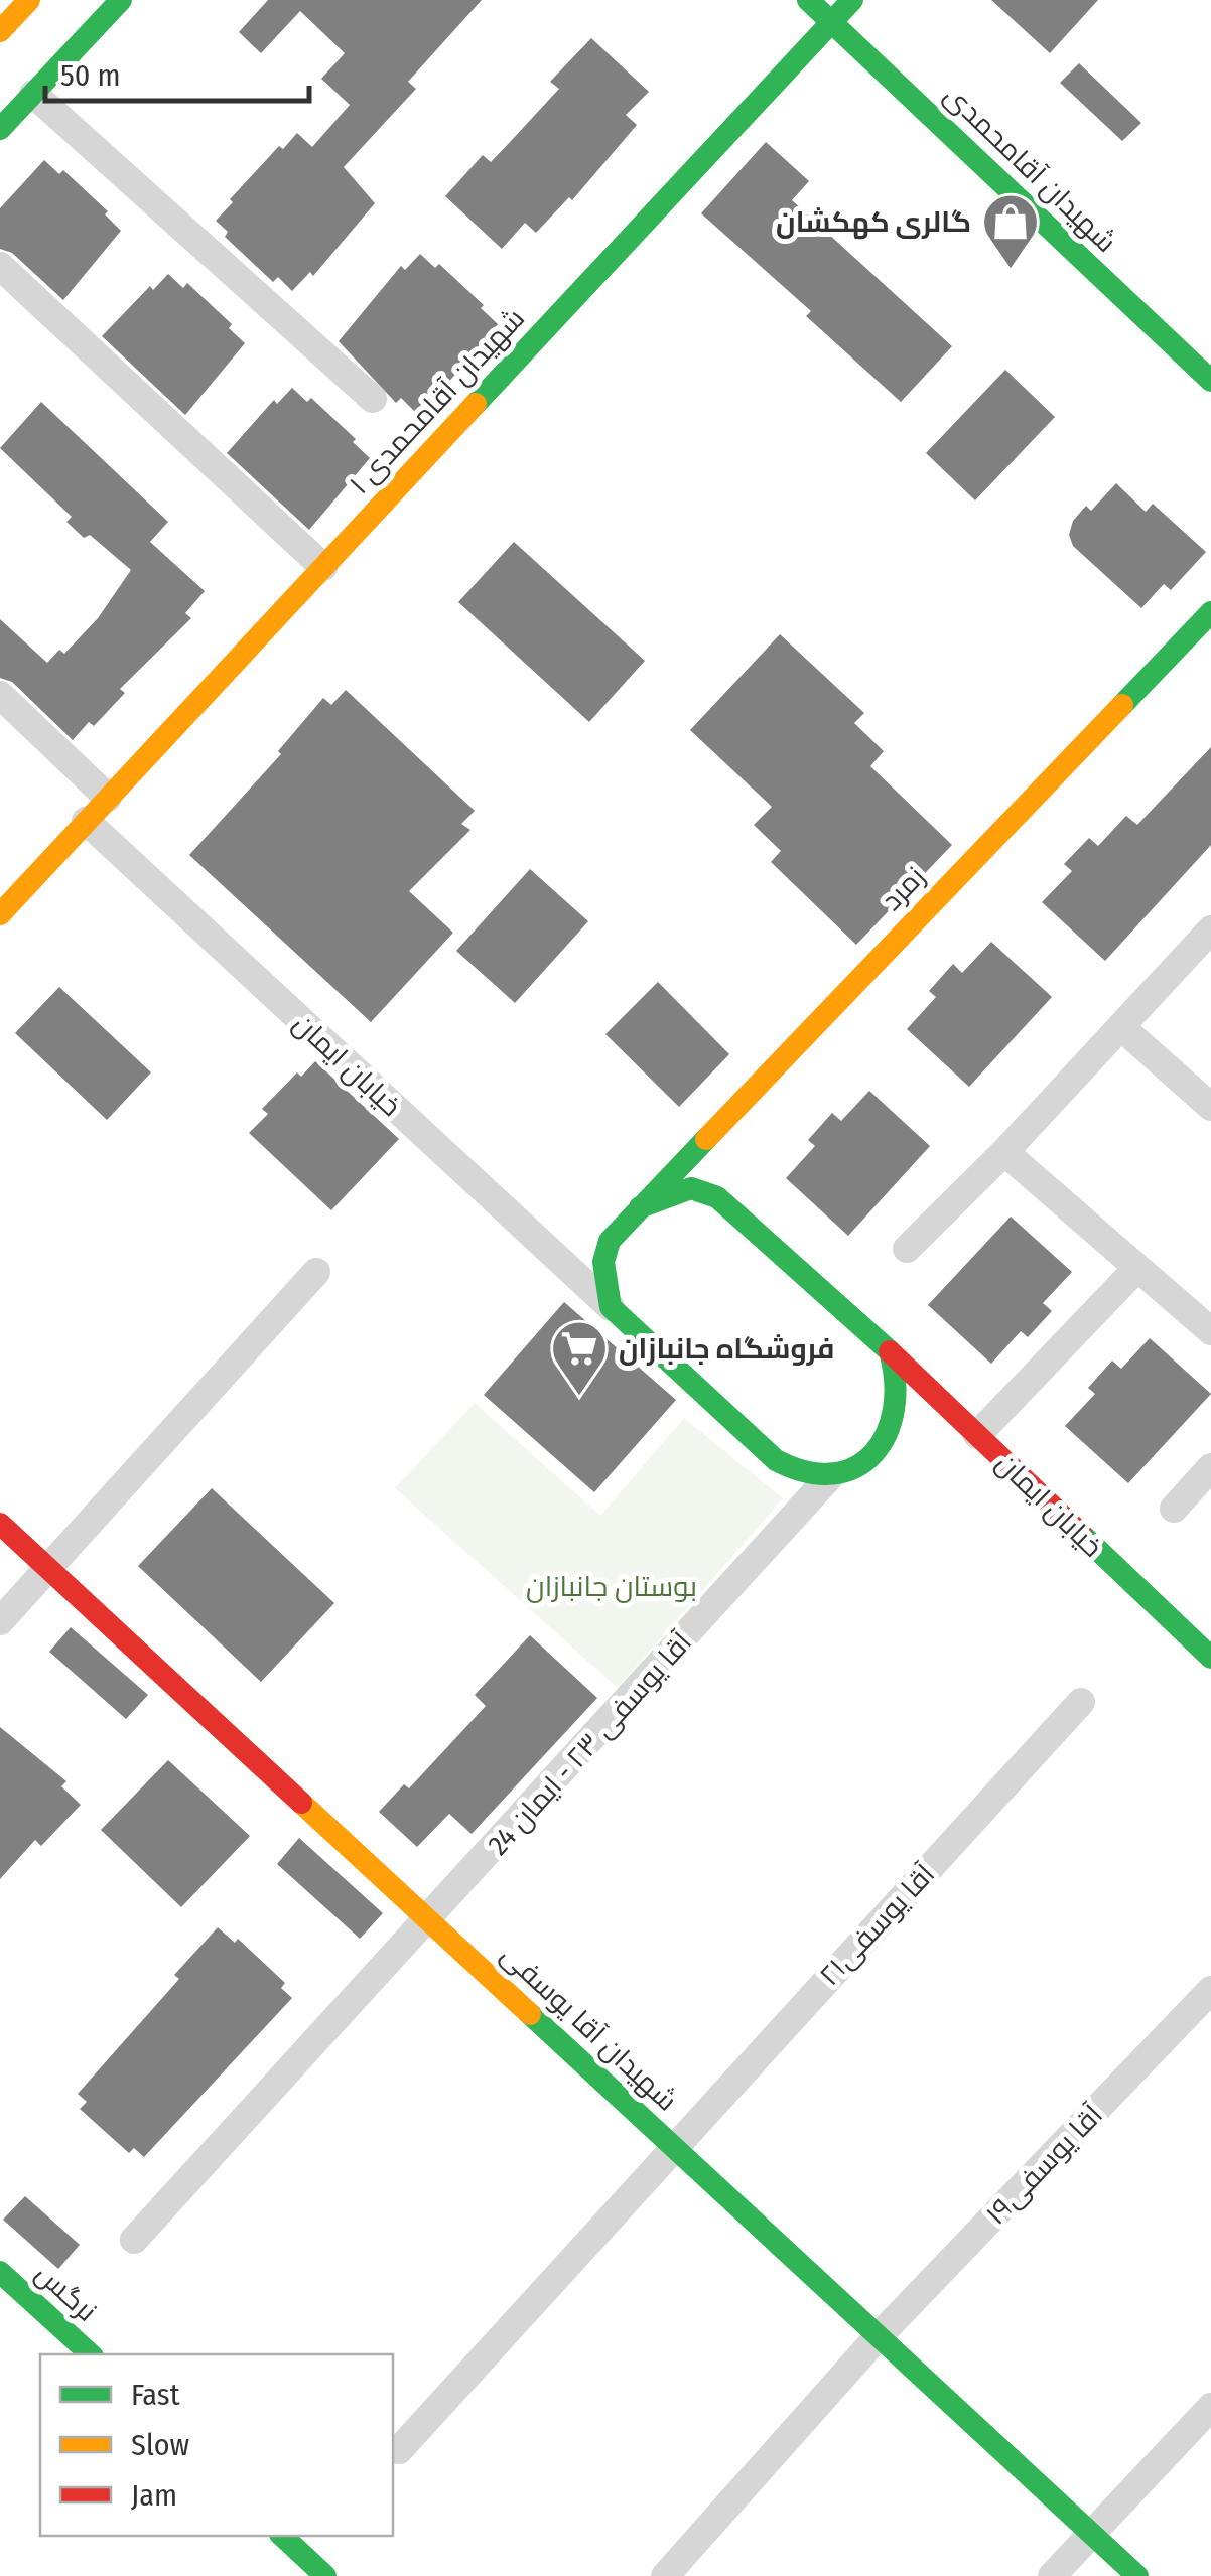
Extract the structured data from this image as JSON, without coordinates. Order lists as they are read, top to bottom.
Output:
{
  "streets": {
    "street": [
      "شهیدان آقامحمدی",
      "شهیدان آقامحمدی ۱",
      "زمرد",
      "خیابان ایمان",
      "آقا یوسفی ۲۳ - ایمان 24",
      "آقا یوسفی۲۱",
      "شهیدان آقا یوسفی",
      "آقا یوسفی۱۹",
      "نرگس"
    ]
  },
  "crossings": [
    ["شهیدان آقامحمدی", "شهیدان آقامحمدی ۱"],
    ["شهیدان آقامحمدی ۱", "خیابان ایمان"],
    ["آقا یوسفی ۲۳ - ایمان 24", "شهیدان آقا یوسفی"],
    ["آقا یوسفی۲۱", "شهیدان آقا یوسفی"],
    ["شهیدان آقا یوسفی", "آقا یوسفی۱۹"]
  ],
  "parks": ["بوستان جانبازان"],
  "places": {
    "shop": ["گالری کهکشان"],
    "supermarket": ["فروشگاه جانبازان"]
  },
  "legend": ["Fast", "Slow", "Jam"],
  "scale_bar": "50 m"
}
